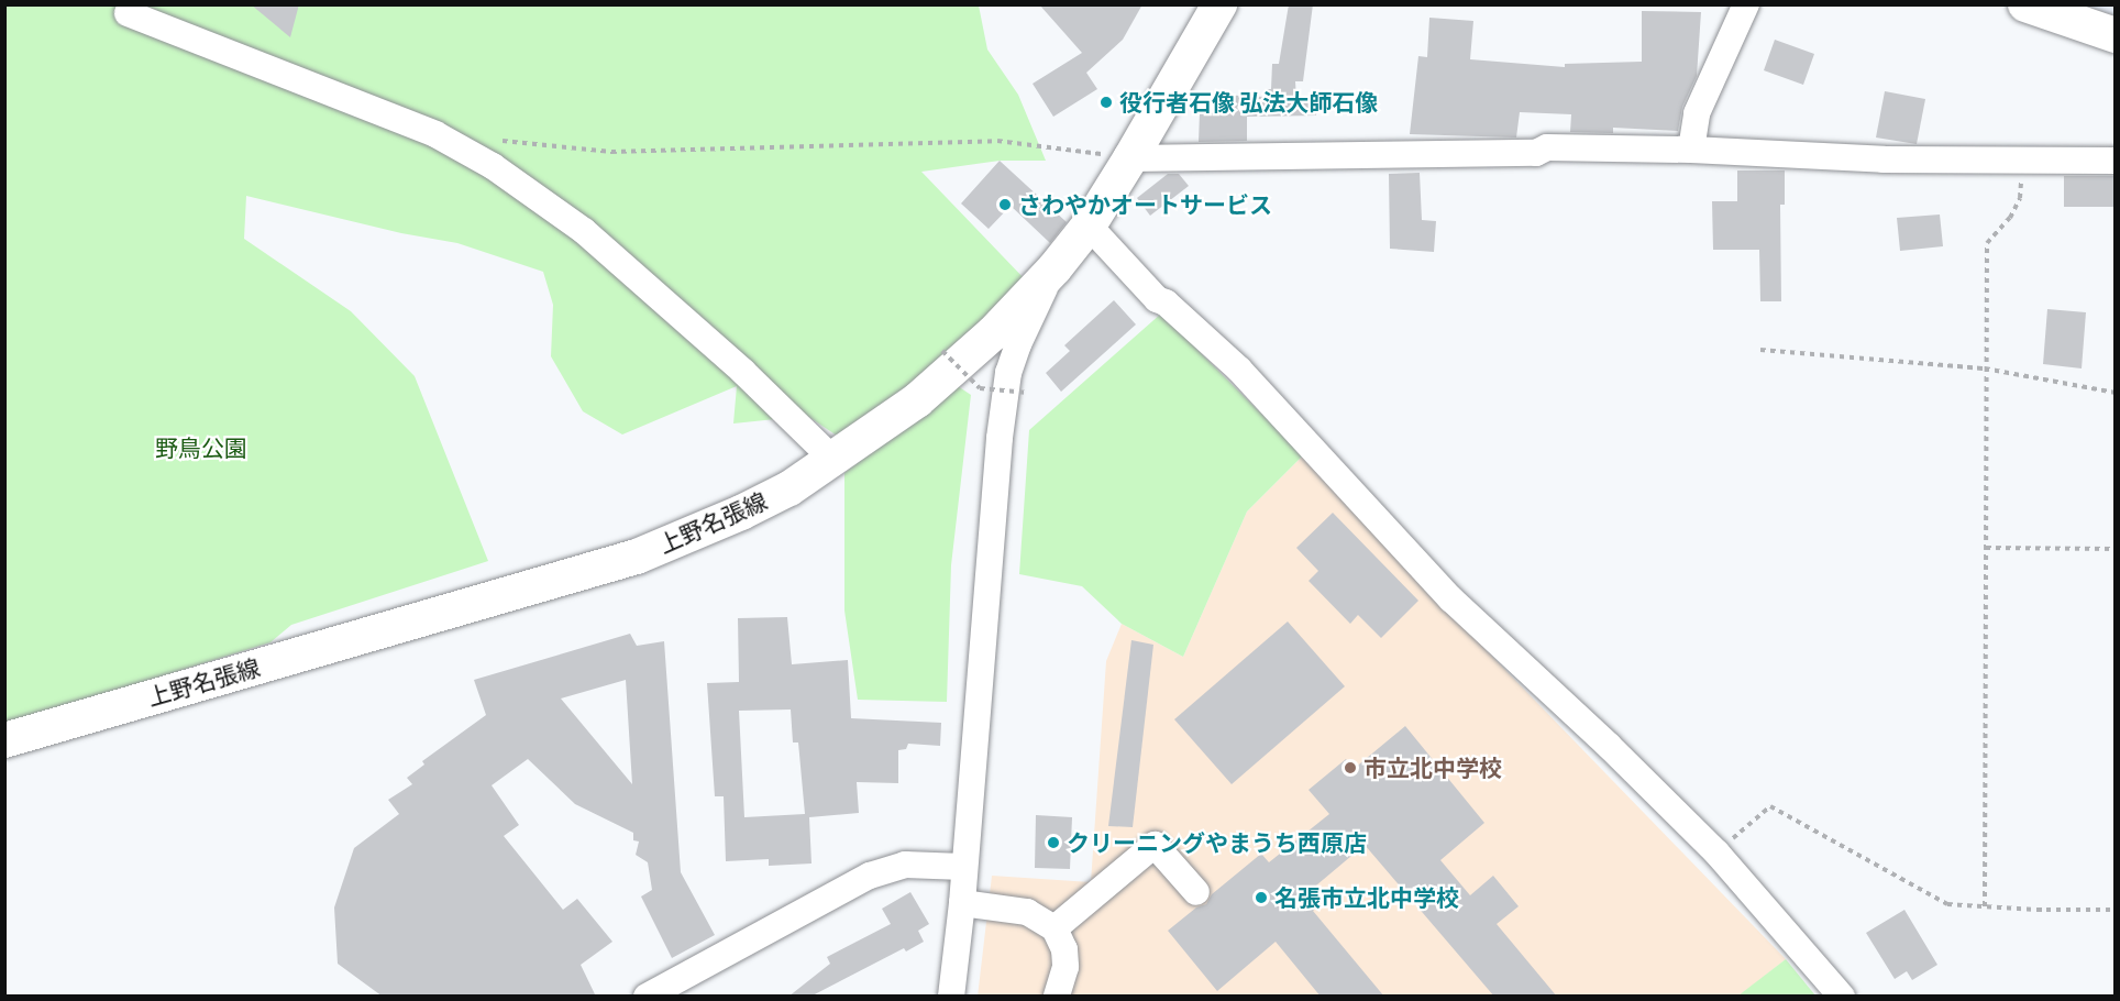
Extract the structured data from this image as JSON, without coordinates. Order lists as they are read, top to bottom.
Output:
{
  "streets": {
    "main road": ["上野名張線"]
  },
  "parks": ["野鳥公園"],
  "places": [
    "役行者石像 弘法大師石像",
    "さわやかオートサービス",
    "市立北中学校",
    "クリーニングやまうち西原店",
    "名張市立北中学校"
  ]
}
